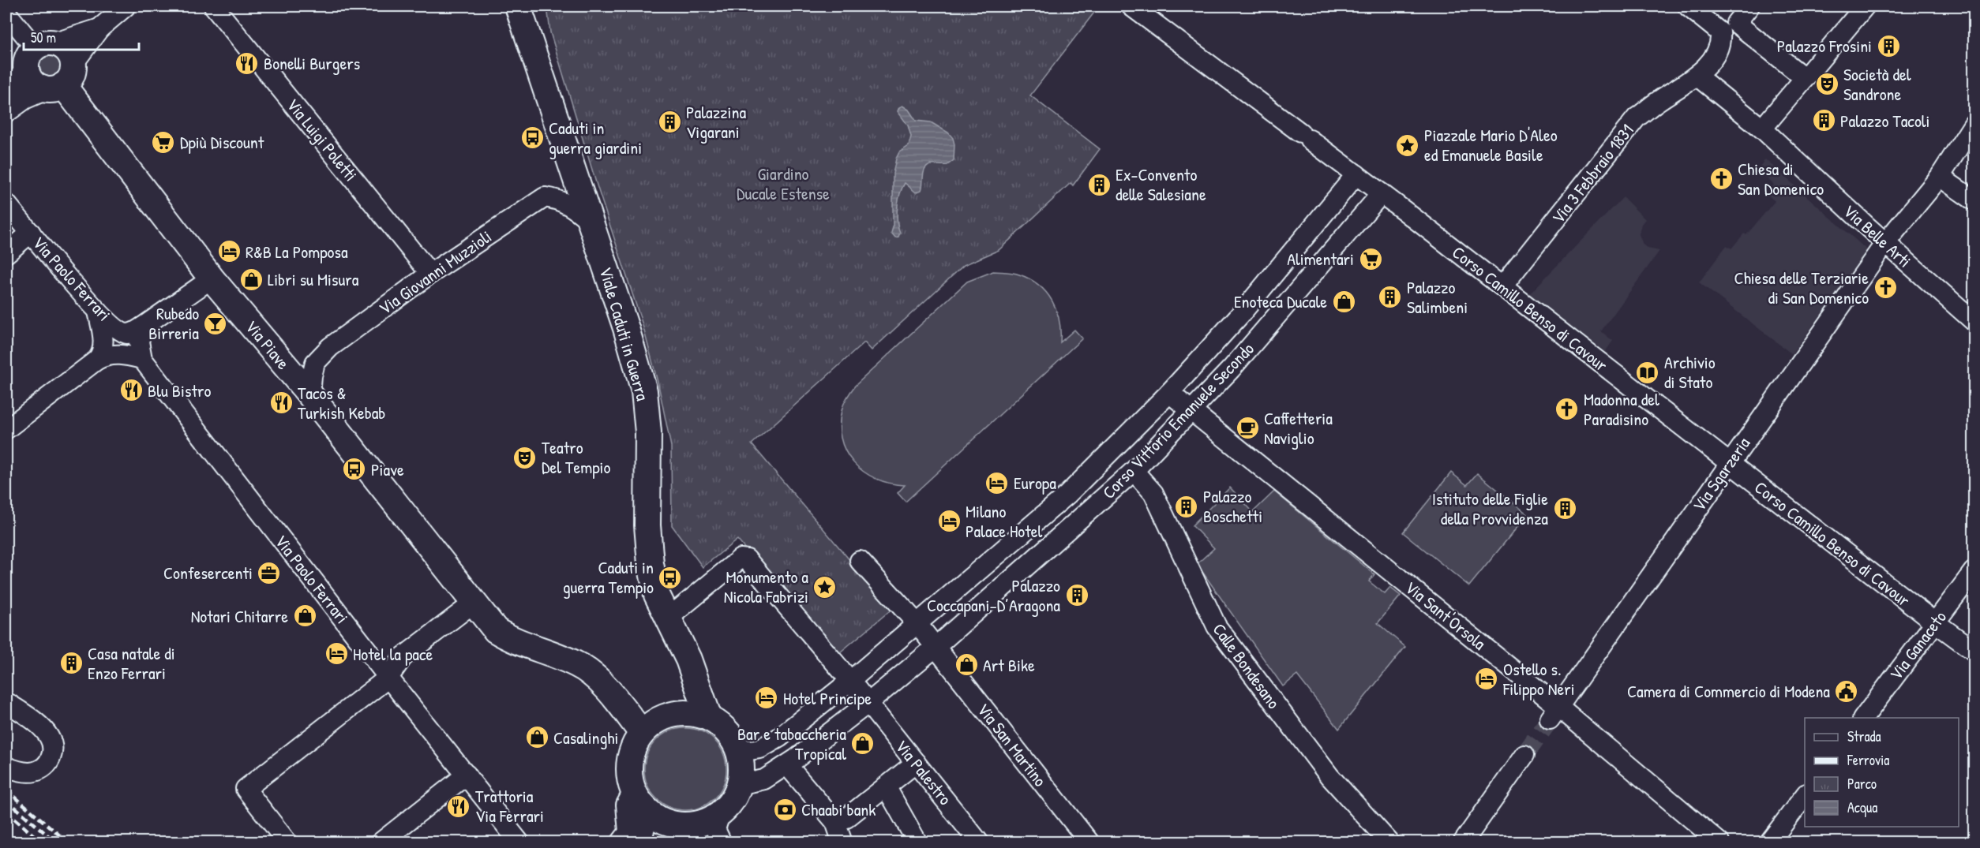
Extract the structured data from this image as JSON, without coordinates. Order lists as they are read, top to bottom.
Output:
{
  "streets": {
    "main road": ["Viale Caduti in Guerra", "Via Piave"],
    "street": [
      "Via Luigi Poletti",
      "Via 3 Febbraio 1831",
      "Via Belle Arti",
      "Via Giovanni Muzzioli",
      "Via Paolo Ferrari",
      "Corso Camillo Benso di Cavour",
      "Corso Vittorio Emanuele Secondo",
      "Via Sgarzeria",
      "Via Sant'Orsola",
      "Via Ganaceto",
      "Calle Bondesano",
      "Via San Martino",
      "Via Palestro"
    ]
  },
  "crossings": [
    ["Via Luigi Poletti", "Via Giovanni Muzzioli"],
    ["Via 3 Febbraio 1831", "Via Belle Arti"],
    ["Via 3 Febbraio 1831", "Corso Camillo Benso di Cavour"],
    ["Via Belle Arti", "Via Sgarzeria"],
    ["Via Giovanni Muzzioli", "Viale Caduti in Guerra"],
    ["Via Giovanni Muzzioli", "Via Piave"],
    ["Corso Camillo Benso di Cavour", "Corso Vittorio Emanuele Secondo"],
    ["Corso Camillo Benso di Cavour", "Via Sgarzeria"],
    ["Corso Camillo Benso di Cavour", "Via Ganaceto"],
    ["Viale Caduti in Guerra", "Via Piave"],
    ["Viale Caduti in Guerra", "Corso Vittorio Emanuele Secondo"],
    ["Via Piave", "Corso Vittorio Emanuele Secondo"],
    ["Corso Vittorio Emanuele Secondo", "Via Sant'Orsola"],
    ["Corso Vittorio Emanuele Secondo", "Calle Bondesano"],
    ["Corso Vittorio Emanuele Secondo", "Via San Martino"],
    ["Corso Vittorio Emanuele Secondo", "Via Palestro"],
    ["Via Sgarzeria", "Via Sant'Orsola"]
  ],
  "parks": ["Giardino Ducale Estense"],
  "places": {
    "building": [
      "Palazzo Frosini",
      "Palazzo Tacoli",
      "Palazzina Vigarani",
      "Ex-Convento delle Salesiane",
      "Palazzo Salimbeni",
      "Palazzo Boschetti",
      "Istituto delle Figlie della Provvidenza",
      "Palazzo Coccapani–D’Aragona",
      "Casa natale di Enzo Ferrari"
    ],
    "restaurant": [
      "Bonelli Burgers",
      "Blu Bistro",
      "Tacos & Turkish Kebab",
      "Trattoria Via Ferrari"
    ],
    "theatre": ["Società del Sandrone", "Teatro Del Tempio"],
    "bus stop": ["Caduti in guerra giardini", "Piave", "Caduti in guerra Tempio"],
    "supermarket": ["Dpiù Discount", "Alimentari"],
    "place": ["Piazzale Mario D'Aleo ed Emanuele Basile", "Monumento a Nicola Fabrizi"],
    "church": ["Chiesa di San Domenico", "Chiesa delle Terziarie di San Domenico", "Madonna del Paradisino"],
    "hotel": [
      "R&B La Pomposa",
      "Europa",
      "Milano Palace Hotel",
      "Hotel la pace",
      "Ostello s. Filippo Neri",
      "Hotel Principe"
    ],
    "shop": [
      "Libri su Misura",
      "Enoteca Ducale",
      "Notari Chitarre",
      "Art Bike",
      "Casalinghi",
      "Bar e tabaccheria Tropical"
    ],
    "bar": ["Rubedo Birreria"],
    "library": ["Archivio di Stato"],
    "cafe": ["Caffetteria Naviglio"],
    "office": ["Confesercenti"],
    "public building": ["Camera di Commercio di Modena"],
    "bank": ["Chaabi bank"]
  },
  "legend": [
    "Strada",
    "Ferrovia",
    "Parco",
    "Acqua"
  ],
  "scale_bar": "50 m"
}
